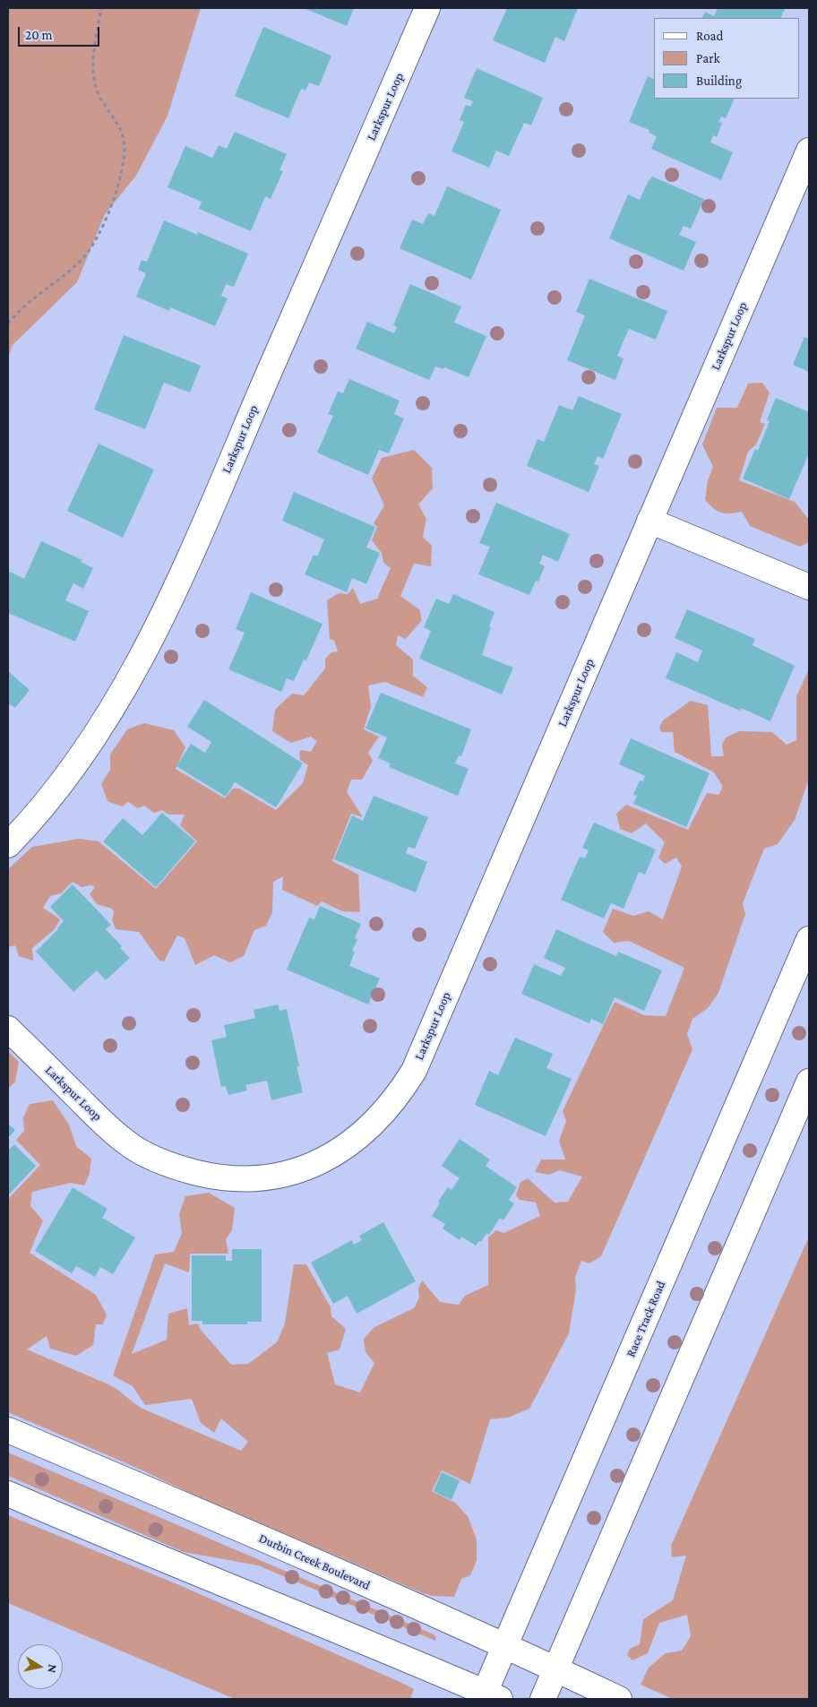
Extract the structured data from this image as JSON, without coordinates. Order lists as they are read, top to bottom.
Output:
{
  "streets": {
    "street": ["Larkspur Loop", "Race Track Road", "Durbin Creek Boulevard"]
  },
  "crossings": [
    ["Race Track Road", "Durbin Creek Boulevard"]
  ],
  "legend": ["Road", "Park", "Building"],
  "scale_bar": "20 m",
  "north": "right"
}
